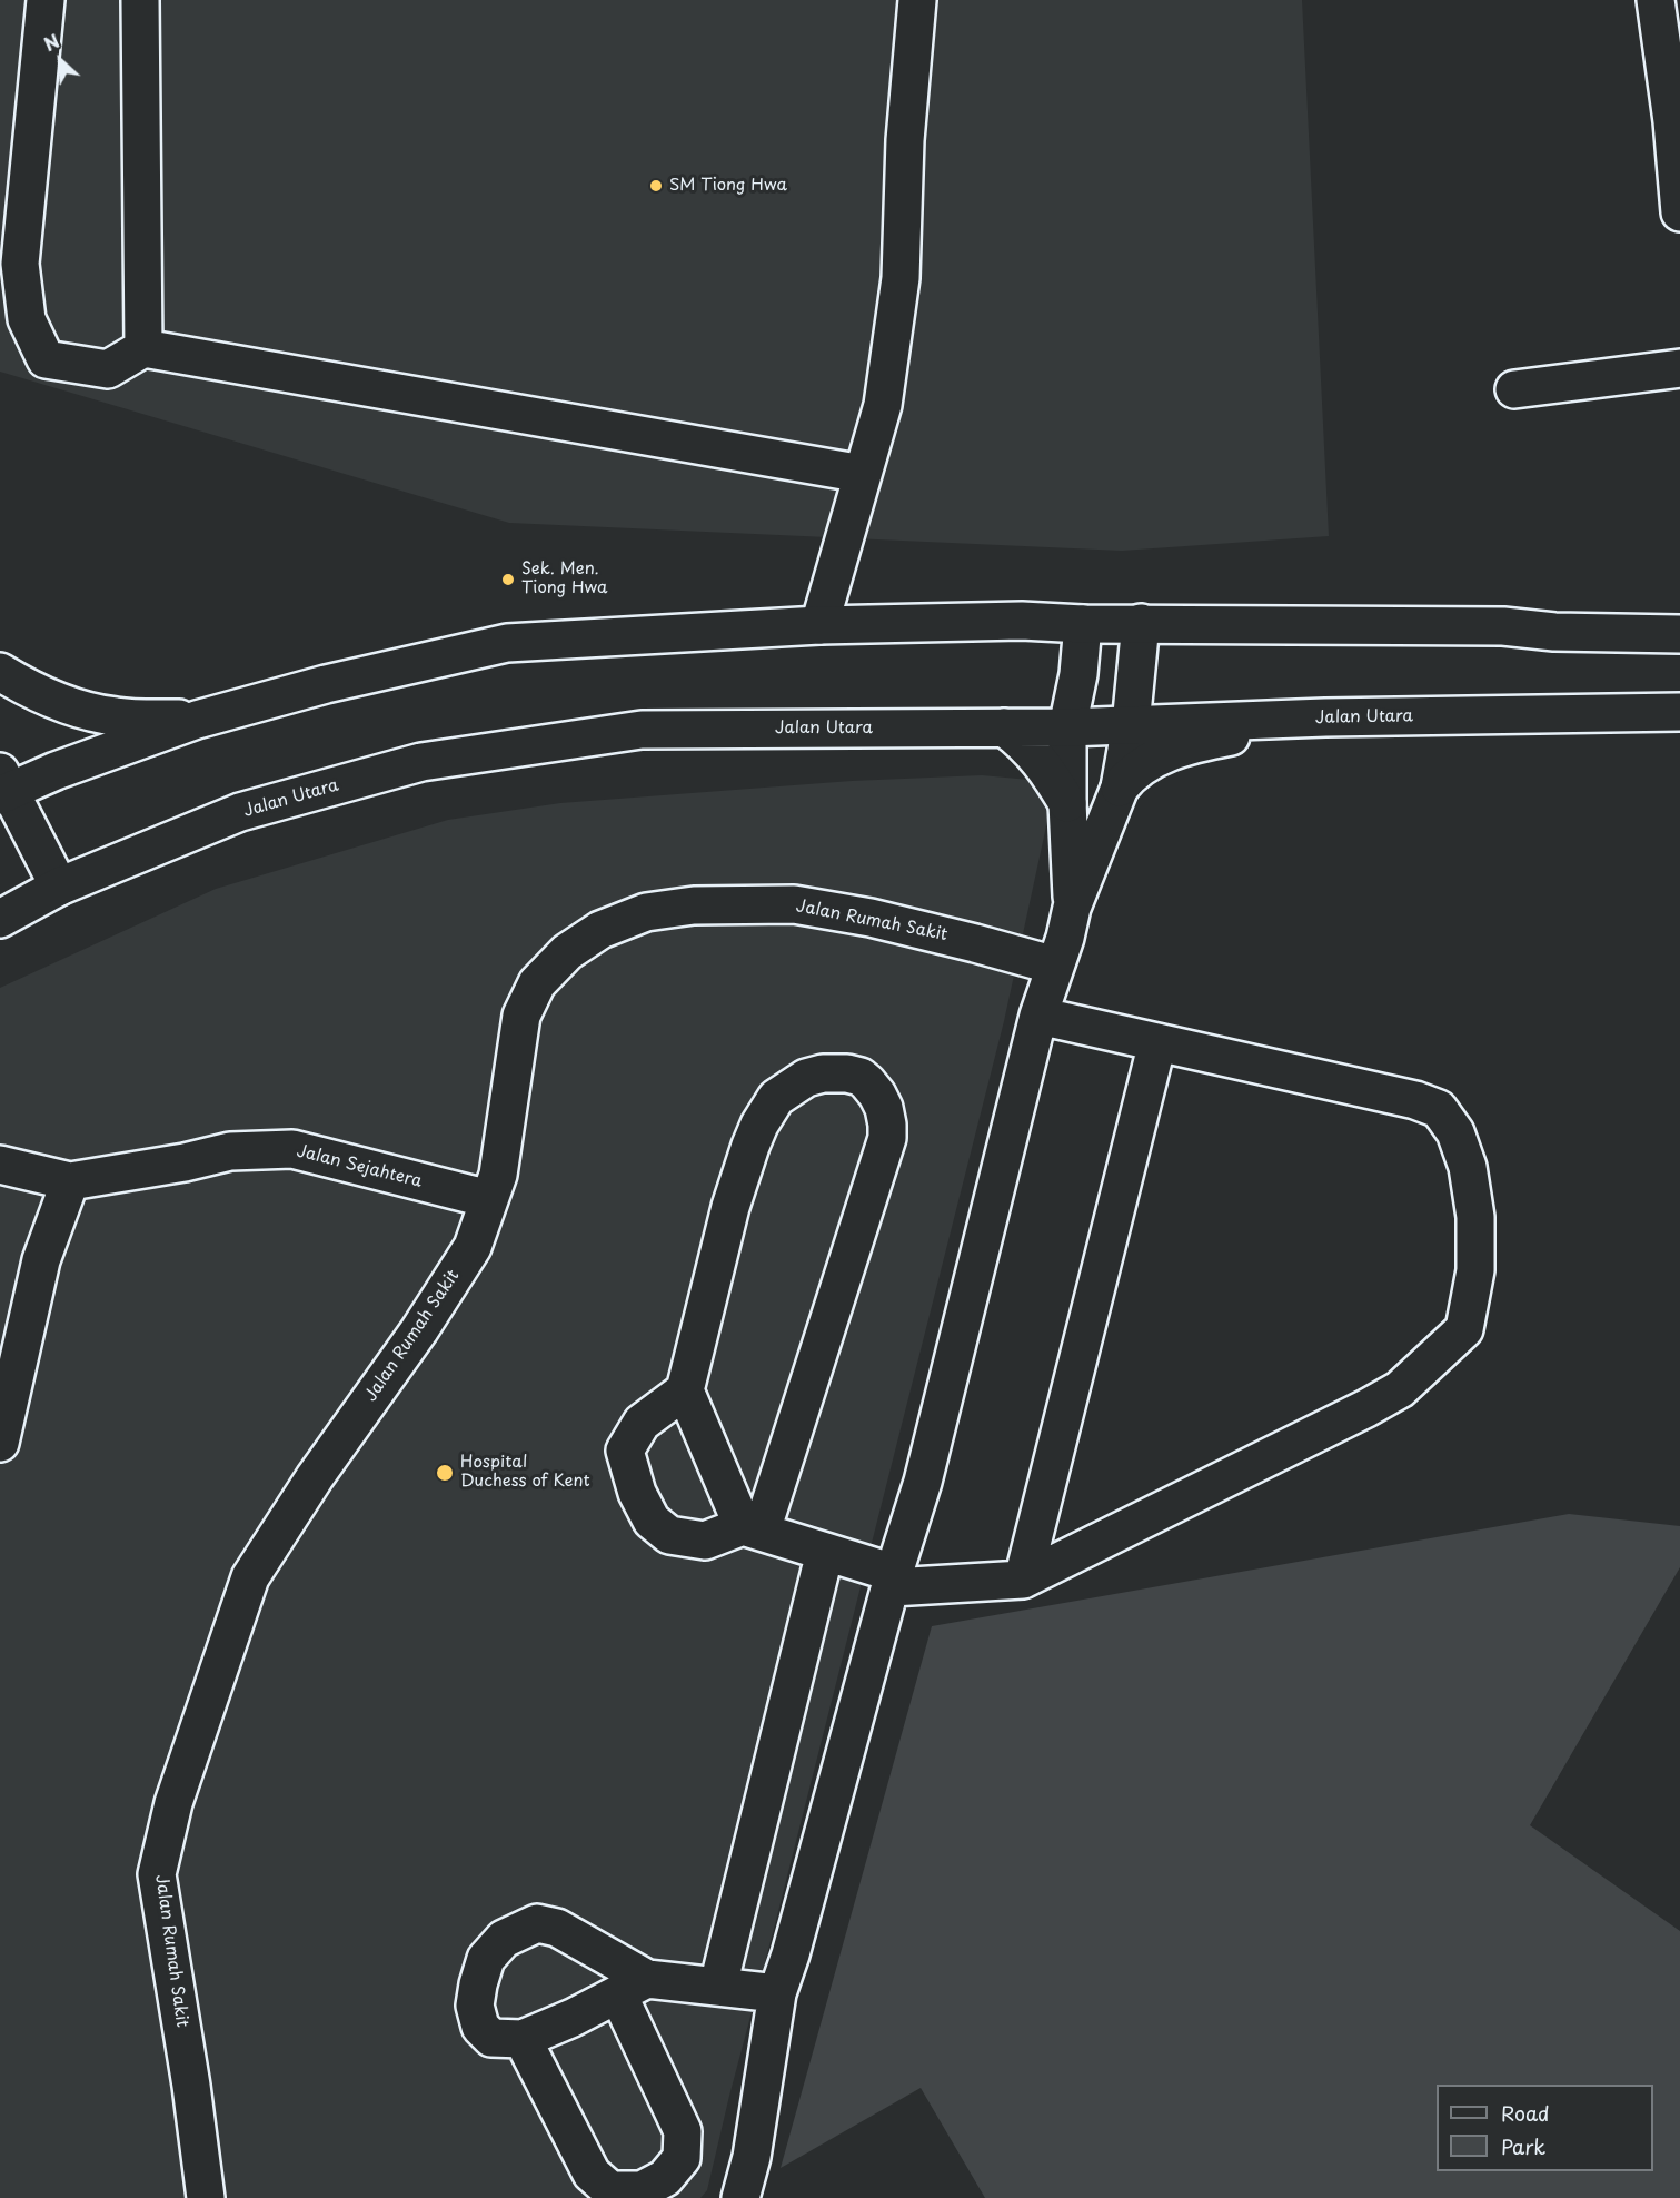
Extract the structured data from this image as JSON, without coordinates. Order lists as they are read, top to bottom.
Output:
{
  "streets": {
    "main road": ["Jalan Utara", "Jalan Rumah Sakit", "Jalan Sejahtera"]
  },
  "crossings": [
    ["Jalan Rumah Sakit", "Jalan Sejahtera"]
  ],
  "places": ["SM Tiong Hwa", "Sek. Men. Tiong Hwa", "Hospital Duchess of Kent"],
  "legend": ["Road", "Park"],
  "north": "top left"
}
